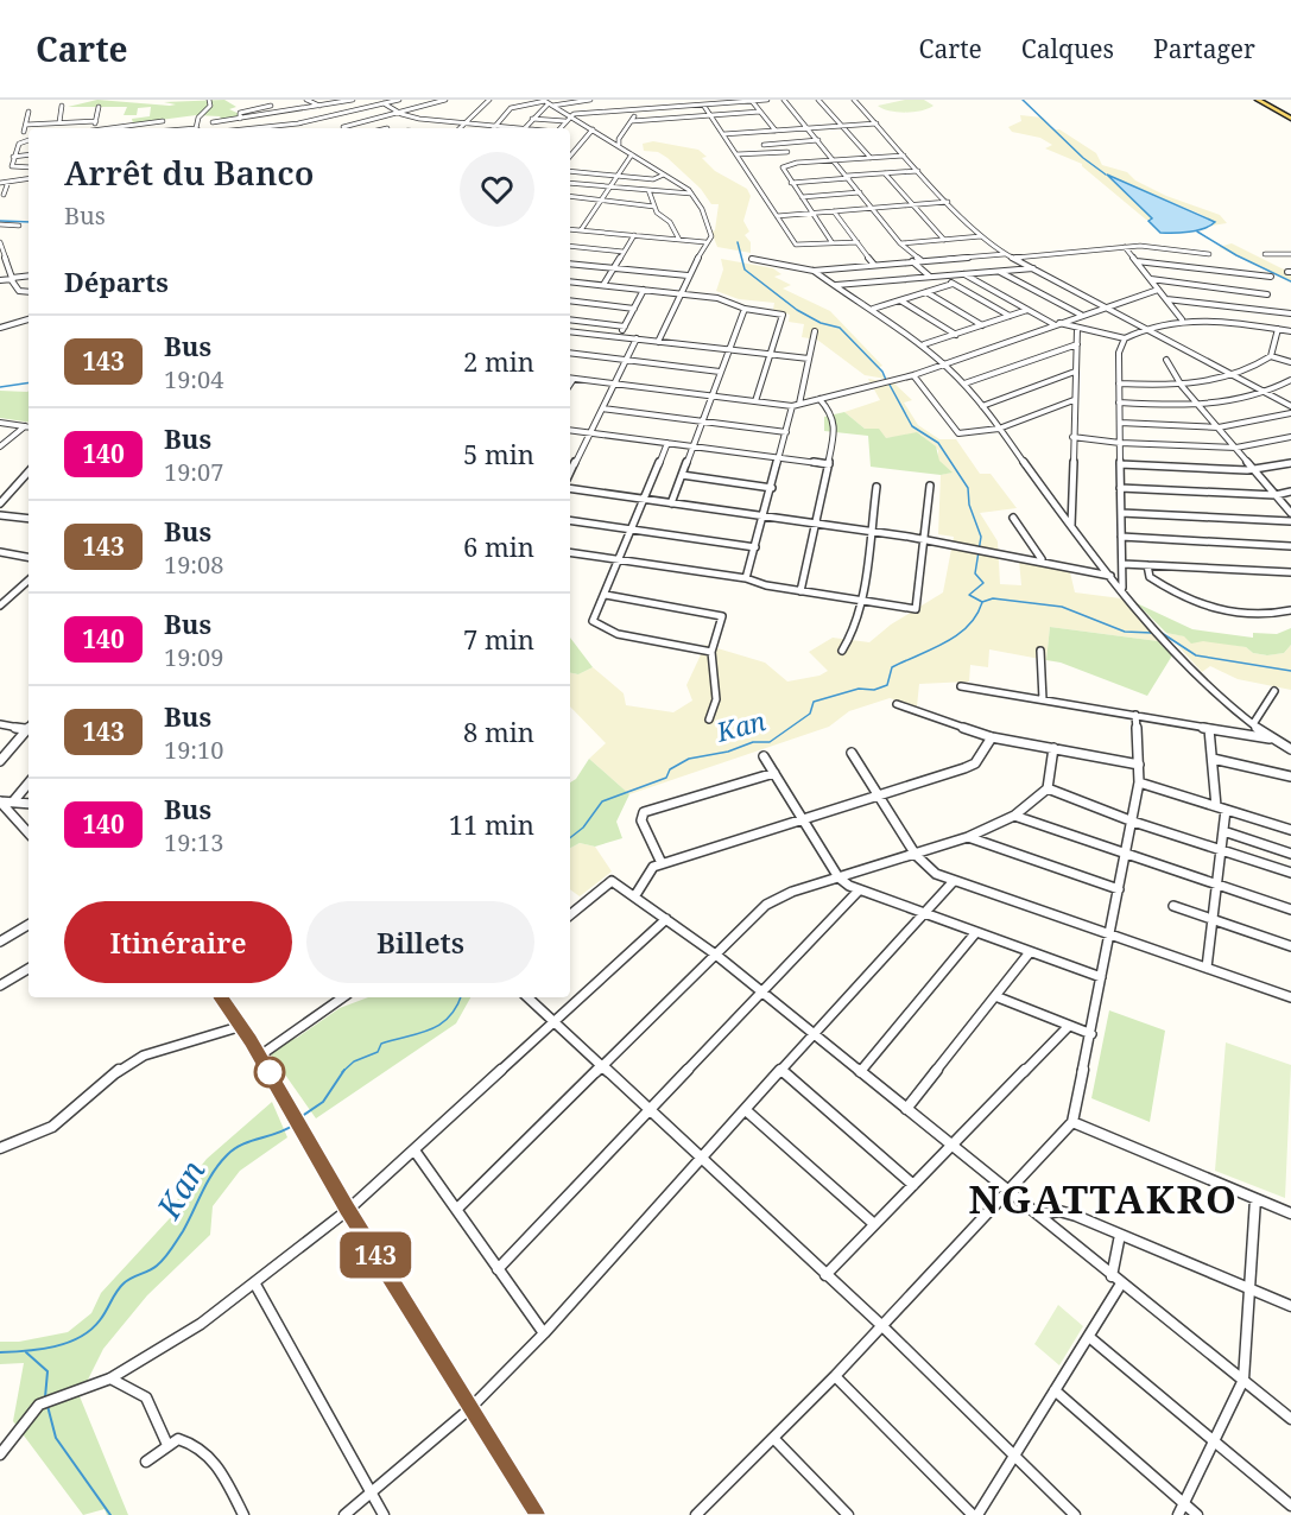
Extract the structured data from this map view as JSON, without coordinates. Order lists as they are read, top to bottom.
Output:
{
  "districts": ["NGATTAKRO"],
  "water": ["Kan"],
  "lines": ["bus line 143"],
  "page": {
    "header": "Carte",
    "nav": ["Carte", "Calques", "Partager"],
    "on_map": "143",
    "heading": [
      ["Arrêt du Banco", "Bus"],
      "Départs"
    ],
    "list": [
      {
        "mark": "143",
        "name": "Bus",
        "note": "19:04",
        "value": "2 min"
      },
      {
        "mark": "140",
        "name": "Bus",
        "note": "19:07",
        "value": "5 min"
      },
      {
        "mark": "143",
        "name": "Bus",
        "note": "19:08",
        "value": "6 min"
      },
      {
        "mark": "140",
        "name": "Bus",
        "note": "19:09",
        "value": "7 min"
      },
      {
        "mark": "143",
        "name": "Bus",
        "note": "19:10",
        "value": "8 min"
      },
      {
        "mark": "140",
        "name": "Bus",
        "note": "19:13",
        "value": "11 min"
      }
    ],
    "buttons": ["Itinéraire", "Billets"]
  }
}
